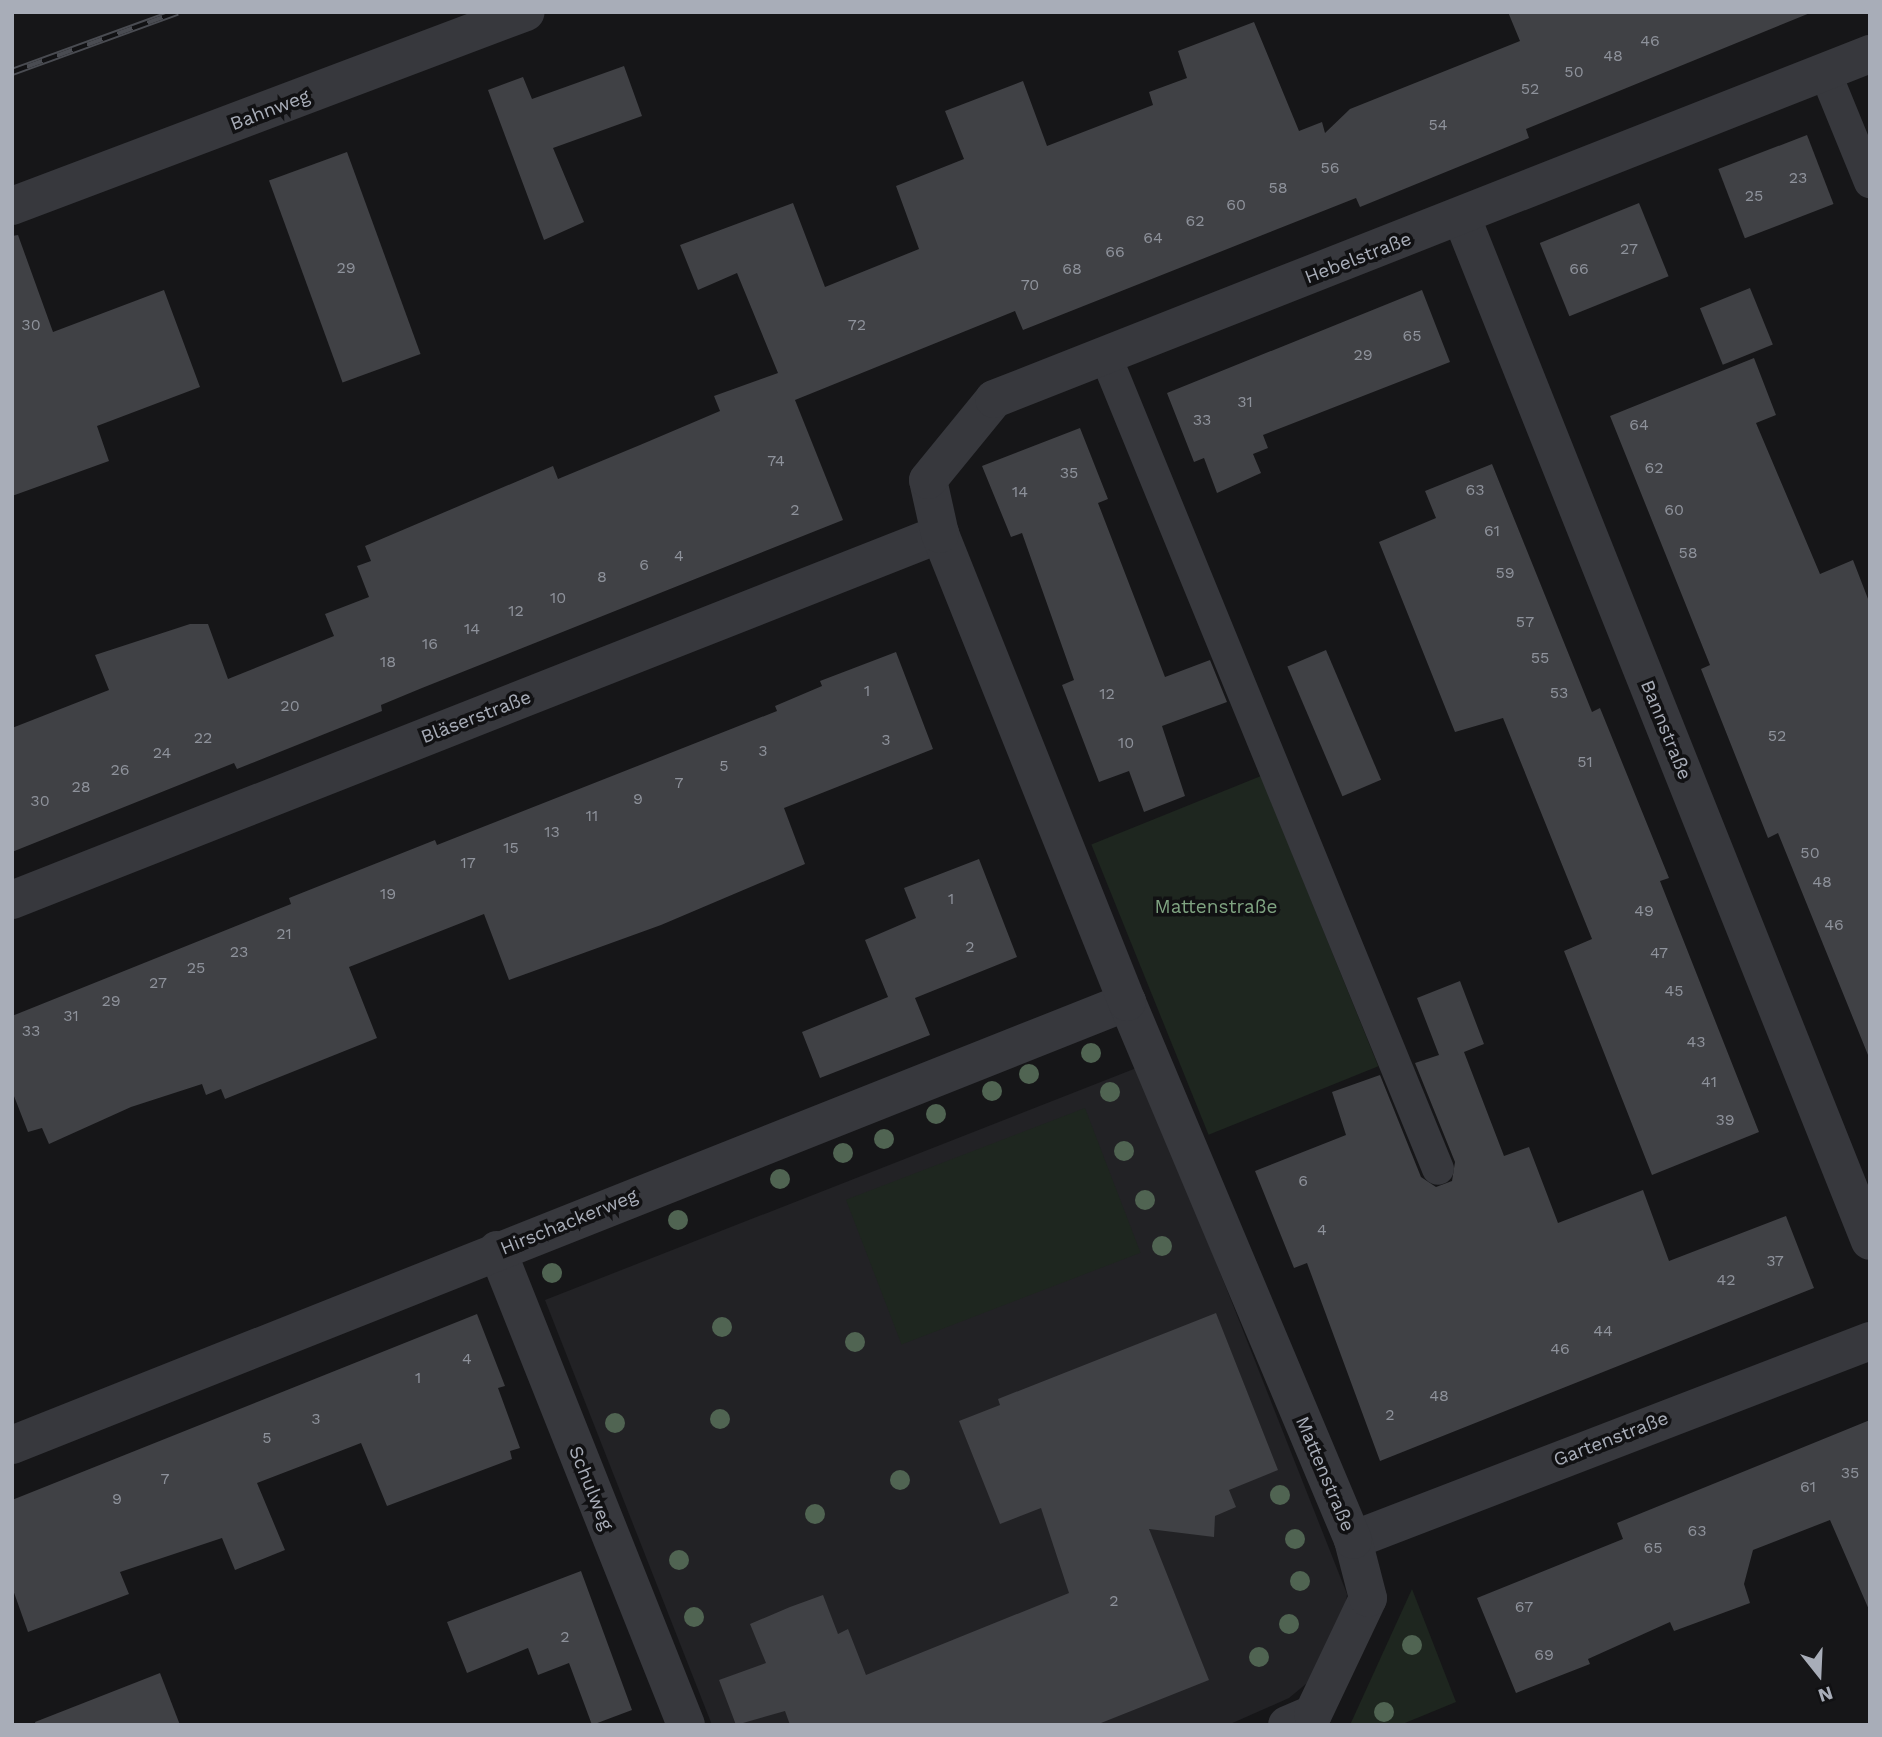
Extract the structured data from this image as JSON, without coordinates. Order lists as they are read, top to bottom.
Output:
{
  "streets": {
    "street": [
      "Bahnweg",
      "Hebelstraße",
      "Bläserstraße",
      "Bannstraße",
      "Hirschackerweg",
      "Gartenstraße",
      "Mattenstraße",
      "Schulweg"
    ]
  },
  "crossings": [
    ["Hebelstraße", "Bläserstraße"],
    ["Hebelstraße", "Bannstraße"],
    ["Hebelstraße", "Mattenstraße"],
    ["Bläserstraße", "Mattenstraße"],
    ["Hirschackerweg", "Mattenstraße"],
    ["Hirschackerweg", "Schulweg"],
    ["Gartenstraße", "Mattenstraße"]
  ],
  "parks": ["Mattenstraße"],
  "house_numbers": [
    "46",
    "48",
    "50",
    "52",
    "54",
    "56",
    "23",
    "58",
    "25",
    "60",
    "62",
    "64",
    "27",
    "66",
    "29",
    "68",
    "66",
    "70",
    "30",
    "72",
    "65",
    "29",
    "31",
    "33",
    "64",
    "74",
    "62",
    "35",
    "63",
    "14",
    "2",
    "60",
    "61",
    "58",
    "4",
    "6",
    "59",
    "8",
    "10",
    "12",
    "57",
    "14",
    "16",
    "55",
    "18",
    "1",
    "53",
    "12",
    "20",
    "52",
    "22",
    "3",
    "10",
    "3",
    "24",
    "51",
    "5",
    "26",
    "7",
    "28",
    "9",
    "30",
    "11",
    "13",
    "15",
    "50",
    "17",
    "48",
    "19",
    "1",
    "49",
    "46",
    "21",
    "2",
    "23",
    "47",
    "25",
    "27",
    "45",
    "29",
    "31",
    "33",
    "43",
    "41",
    "39",
    "6",
    "4",
    "37",
    "42",
    "44",
    "46",
    "4",
    "1",
    "48",
    "2",
    "3",
    "5",
    "35",
    "7",
    "61",
    "9",
    "63",
    "65",
    "2",
    "67",
    "2",
    "69"
  ],
  "north": "bottom"
}
